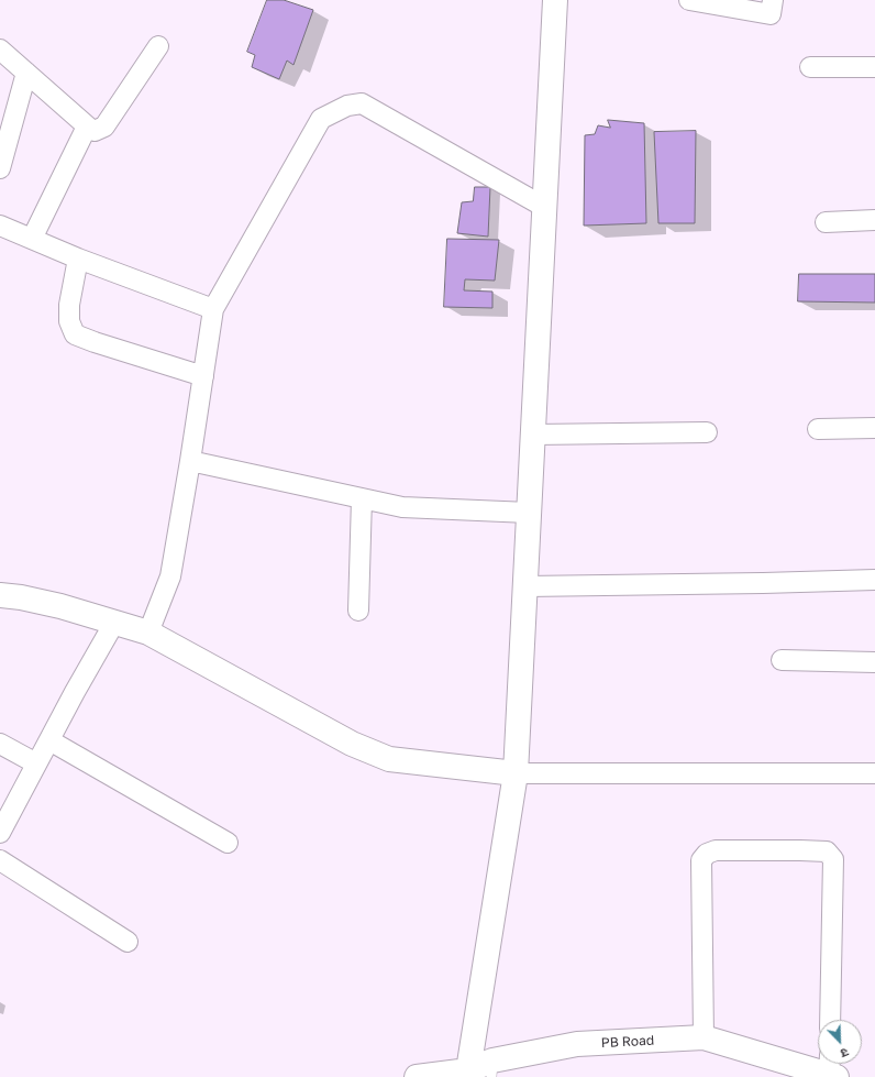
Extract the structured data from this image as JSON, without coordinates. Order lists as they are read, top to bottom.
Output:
{
  "streets": {
    "street": ["PB Road"]
  },
  "north": "bottom right"
}
